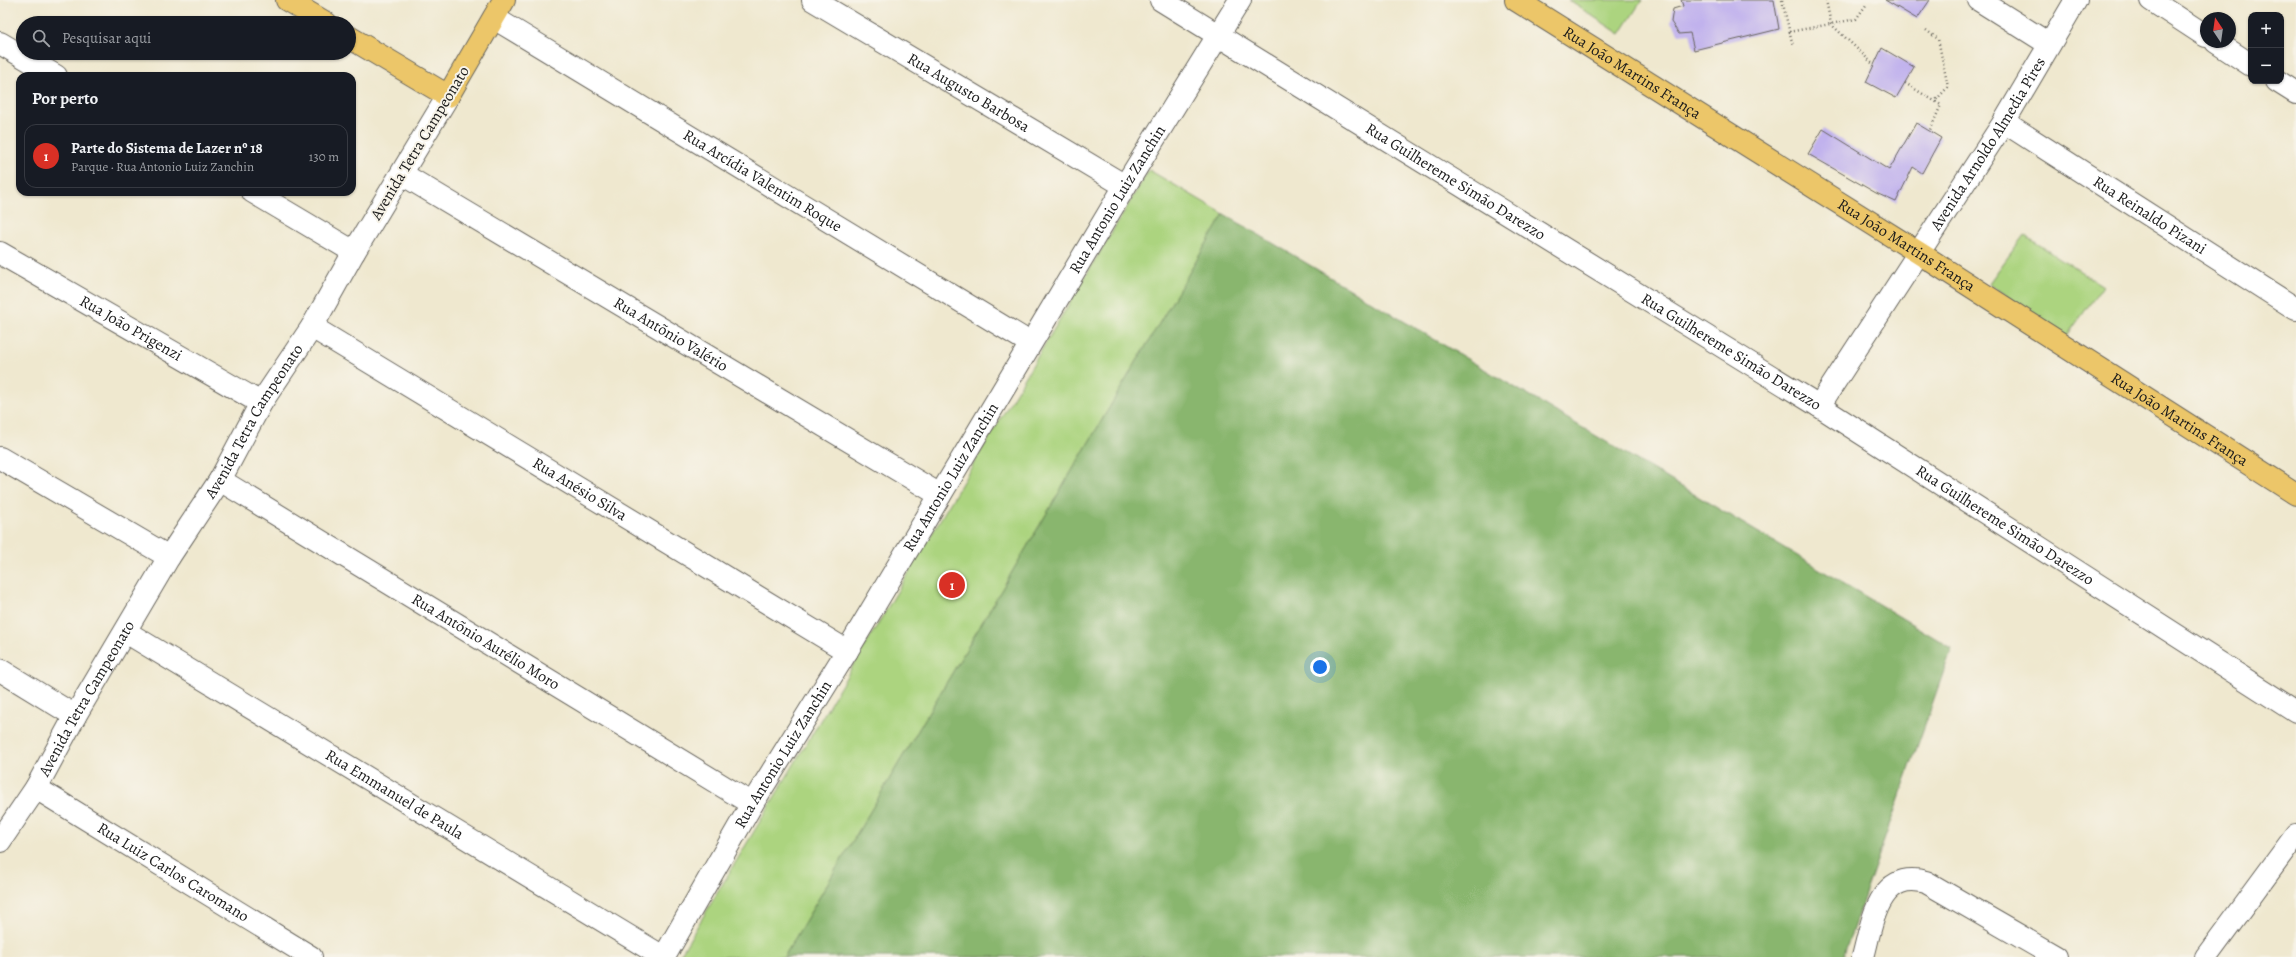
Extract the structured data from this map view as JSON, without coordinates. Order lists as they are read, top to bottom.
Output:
{
  "streets": {
    "main road": ["Rua João Martins França", "Avenida Tetra Campeonato"],
    "street": [
      "Rua Augusto Barbosa",
      "Avenida Arnoldo Almedia Pires",
      "Rua Arcídia Valentim Roque",
      "Rua Guilhereme Simão Darezzo",
      "Rua Antonio Luiz Zanchin",
      "Rua Reinaldo Pizani",
      "Rua João Prigenzi",
      "Rua Antõnio Valério",
      "Rua Anésio Silva",
      "Rua Antõnio Aurélio Moro",
      "Rua Emmanuel de Paula",
      "Rua Luiz Carlos Caromano"
    ]
  },
  "crossings": [
    ["Rua João Martins França", "Avenida Arnoldo Almedia Pires"],
    ["Rua Augusto Barbosa", "Rua Antonio Luiz Zanchin"],
    ["Avenida Tetra Campeonato", "Rua Arcídia Valentim Roque"],
    ["Avenida Tetra Campeonato", "Rua João Prigenzi"],
    ["Avenida Tetra Campeonato", "Rua Antõnio Valério"],
    ["Avenida Tetra Campeonato", "Rua Anésio Silva"],
    ["Avenida Tetra Campeonato", "Rua Antõnio Aurélio Moro"],
    ["Avenida Tetra Campeonato", "Rua Emmanuel de Paula"],
    ["Avenida Tetra Campeonato", "Rua Luiz Carlos Caromano"],
    ["Avenida Arnoldo Almedia Pires", "Rua Guilhereme Simão Darezzo"],
    ["Avenida Arnoldo Almedia Pires", "Rua Reinaldo Pizani"],
    ["Rua Arcídia Valentim Roque", "Rua Antonio Luiz Zanchin"],
    ["Rua Guilhereme Simão Darezzo", "Rua Antonio Luiz Zanchin"],
    ["Rua Antonio Luiz Zanchin", "Rua Antõnio Valério"],
    ["Rua Antonio Luiz Zanchin", "Rua Anésio Silva"],
    ["Rua Antonio Luiz Zanchin", "Rua Antõnio Aurélio Moro"],
    ["Rua Antonio Luiz Zanchin", "Rua Emmanuel de Paula"]
  ],
  "north": "top",
  "page": {
    "map_buttons": ["+", "−"],
    "search": "Pesquisar aqui",
    "heading": "Por perto",
    "list": [
      {
        "mark": "1",
        "name": "Parte do Sistema de Lazer nº 18",
        "note": "Parque · Rua Antonio Luiz Zanchin",
        "value": "130 m"
      }
    ],
    "pins": "1"
  }
}
